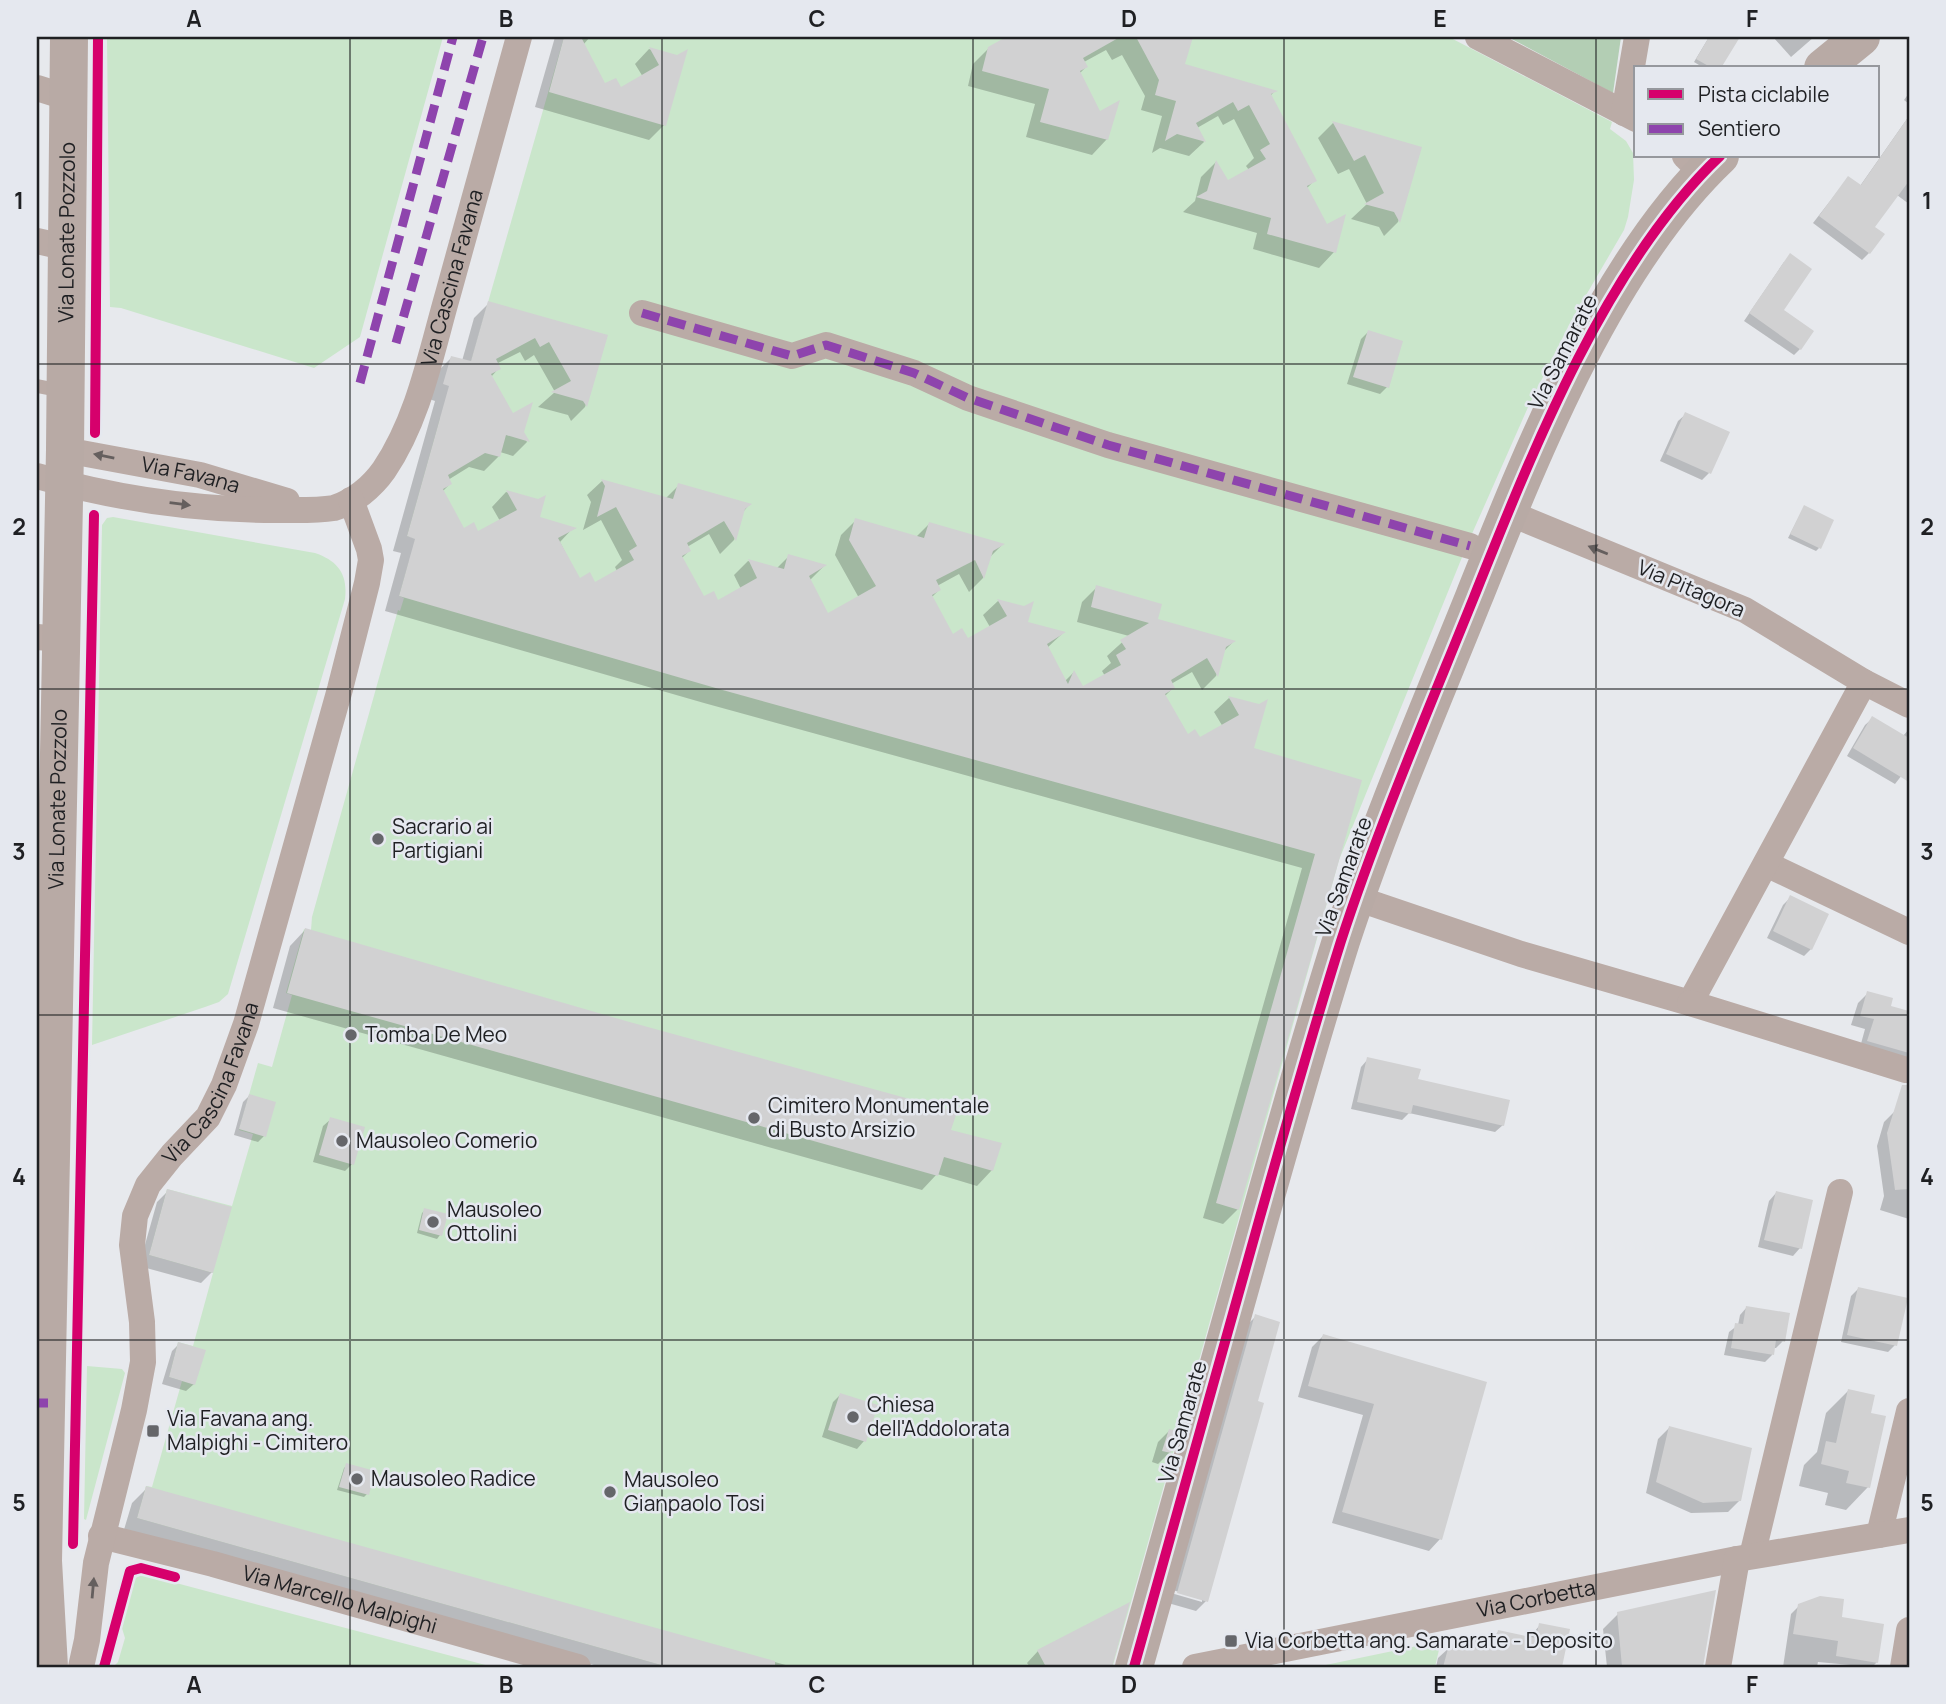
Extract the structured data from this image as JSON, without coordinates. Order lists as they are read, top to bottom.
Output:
{
  "streets": {
    "street": [
      "Via Lonate Pozzolo",
      "Via Cascina Favana",
      "Via Samarate",
      "Via Favana",
      "Via Pitagora",
      "Via Corbetta",
      "Via Marcello Malpighi"
    ]
  },
  "crossings": [
    ["Via Lonate Pozzolo", "Via Favana"],
    ["Via Cascina Favana", "Via Favana"],
    ["Via Cascina Favana", "Via Marcello Malpighi"],
    ["Via Samarate", "Via Pitagora"]
  ],
  "one_way": ["Via Pitagora"],
  "places": {
    "other": [
      "Sacrario ai Partigiani",
      "Tomba De Meo",
      "Cimitero Monumentale di Busto Arsizio",
      "Mausoleo Comerio",
      "Mausoleo Ottolini",
      "Chiesa dell'Addolorata",
      "Mausoleo Radice",
      "Mausoleo Gianpaolo Tosi"
    ],
    "transit": ["Via Favana ang. Malpighi - Cimitero", "Via Corbetta ang. Samarate - Deposito"]
  },
  "legend": ["Pista ciclabile", "Sentiero"],
  "grid": {
    "columns": [
      "A",
      "B",
      "C",
      "D",
      "E",
      "F"
    ],
    "rows": [
      "1",
      "2",
      "3",
      "4",
      "5"
    ]
  }
}
